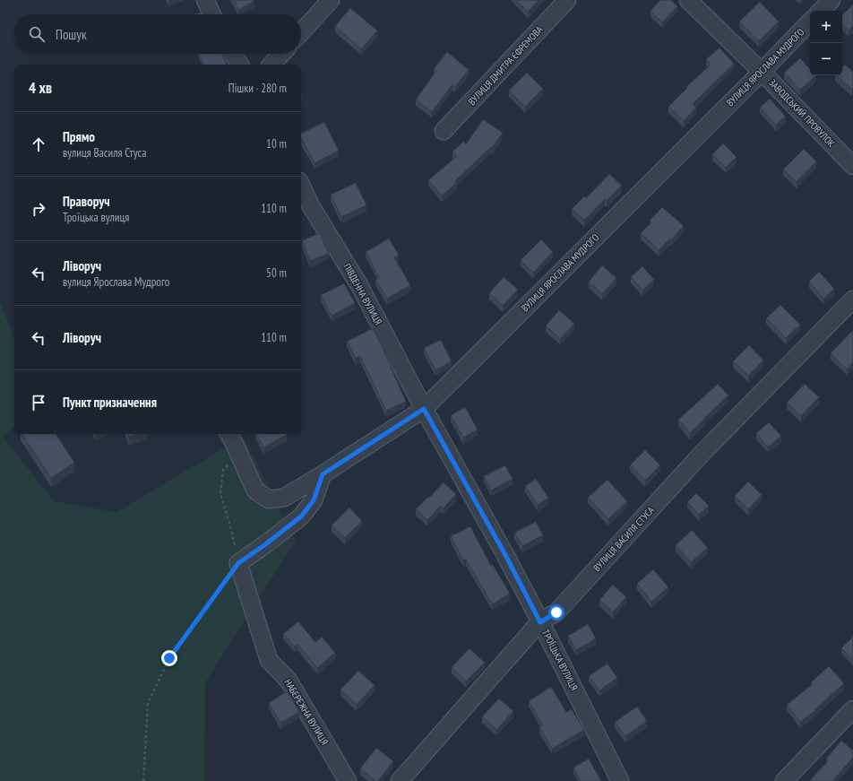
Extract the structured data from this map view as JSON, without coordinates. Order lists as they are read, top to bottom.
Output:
{
  "streets": {
    "street": [
      "ВУЛИЦЯ ДМИТРА ЄФРЕМОВА",
      "ВУЛИЦЯ ЯРОСЛАВА МУДРОГО",
      "ЗАВОДСЬКИЙ ПРОВУЛОК",
      "ПІВДЕННА ВУЛИЦЯ",
      "ВУЛИЦЯ ВАСИЛЯ СТУСА",
      "ТРОЇЦЬКА ВУЛИЦЯ",
      "НАБЕРЕЖНА ВУЛИЦЯ"
    ]
  },
  "crossings": [
    ["ВУЛИЦЯ ЯРОСЛАВА МУДРОГО", "ЗАВОДСЬКИЙ ПРОВУЛОК"],
    ["ВУЛИЦЯ ЯРОСЛАВА МУДРОГО", "ПІВДЕННА ВУЛИЦЯ"],
    ["ВУЛИЦЯ ЯРОСЛАВА МУДРОГО", "ТРОЇЦЬКА ВУЛИЦЯ"],
    ["ПІВДЕННА ВУЛИЦЯ", "ТРОЇЦЬКА ВУЛИЦЯ"],
    ["ВУЛИЦЯ ВАСИЛЯ СТУСА", "ТРОЇЦЬКА ВУЛИЦЯ"]
  ],
  "page": {
    "map_buttons": ["+", "−"],
    "search": "Пошук",
    "heading": ["4 хв", "Пішки · 280 m"],
    "list": [
      ["Прямо", "вулиця Василя Стуса", "10 m"],
      ["Праворуч", "Троїцька вулиця", "110 m"],
      ["Ліворуч", "вулиця Ярослава Мудрого", "50 m"],
      ["Ліворуч", "110 m"],
      "Пункт призначення"
    ]
  }
}
